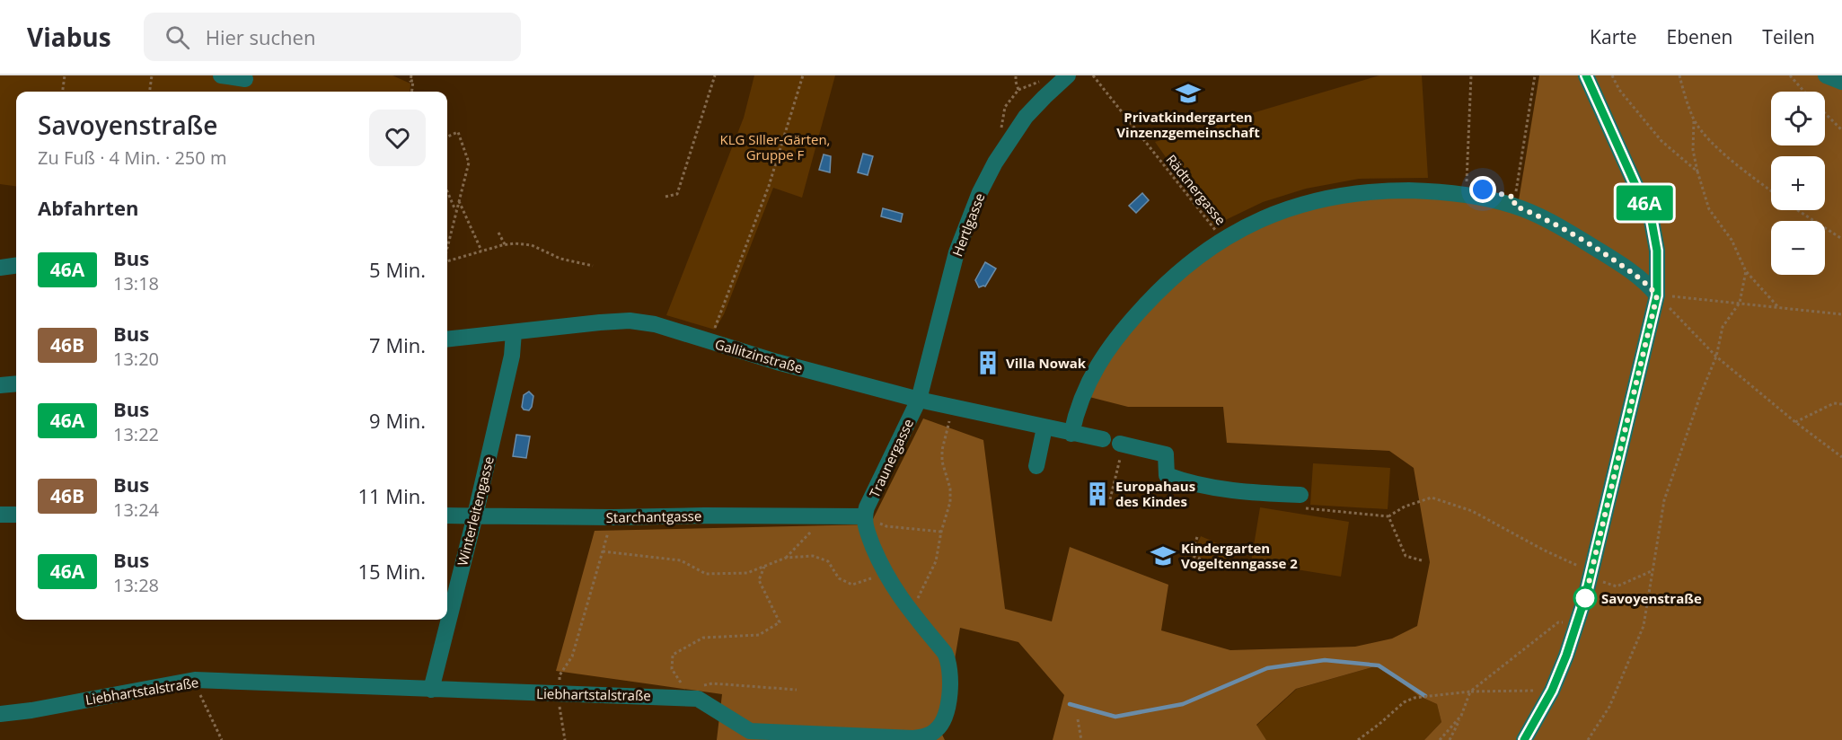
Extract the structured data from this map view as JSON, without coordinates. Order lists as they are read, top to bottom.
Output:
{
  "streets": {
    "street": [
      "Hertlgasse",
      "Gallitzinstraße",
      "Traunergasse",
      "Winterleitengasse",
      "Starchantgasse",
      "Liebhartstalstraße"
    ],
    "path": ["Rädtnergasse"]
  },
  "crossings": [
    ["Hertlgasse", "Gallitzinstraße"],
    ["Hertlgasse", "Traunergasse"],
    ["Gallitzinstraße", "Traunergasse"],
    ["Gallitzinstraße", "Winterleitengasse"],
    ["Traunergasse", "Starchantgasse"],
    ["Traunergasse", "Liebhartstalstraße"],
    ["Winterleitengasse", "Starchantgasse"],
    ["Winterleitengasse", "Liebhartstalstraße"],
    ["Starchantgasse", "Liebhartstalstraße"]
  ],
  "parks": ["KLG Siller-Gärten, Gruppe F"],
  "places": {
    "school or university": ["Privatkindergarten Vinzenzgemeinschaft", "Kindergarten Vogeltenngasse 2"],
    "building": ["Villa Nowak", "Europahaus des Kindes"],
    "other": ["Savoyenstraße"]
  },
  "lines": ["bus line 46A"],
  "page": {
    "header": "Viabus",
    "search": "Hier suchen",
    "nav": ["Karte", "Ebenen", "Teilen"],
    "on_map": "46A",
    "map_buttons": ["+", "−"],
    "heading": [
      ["Savoyenstraße", "Zu Fuß · 4 Min. · 250 m"],
      "Abfahrten"
    ],
    "list": [
      {
        "mark": "46A",
        "name": "Bus",
        "note": "13:18",
        "value": "5 Min."
      },
      {
        "mark": "46B",
        "name": "Bus",
        "note": "13:20",
        "value": "7 Min."
      },
      {
        "mark": "46A",
        "name": "Bus",
        "note": "13:22",
        "value": "9 Min."
      },
      {
        "mark": "46B",
        "name": "Bus",
        "note": "13:24",
        "value": "11 Min."
      },
      {
        "mark": "46A",
        "name": "Bus",
        "note": "13:28",
        "value": "15 Min."
      }
    ]
  }
}
